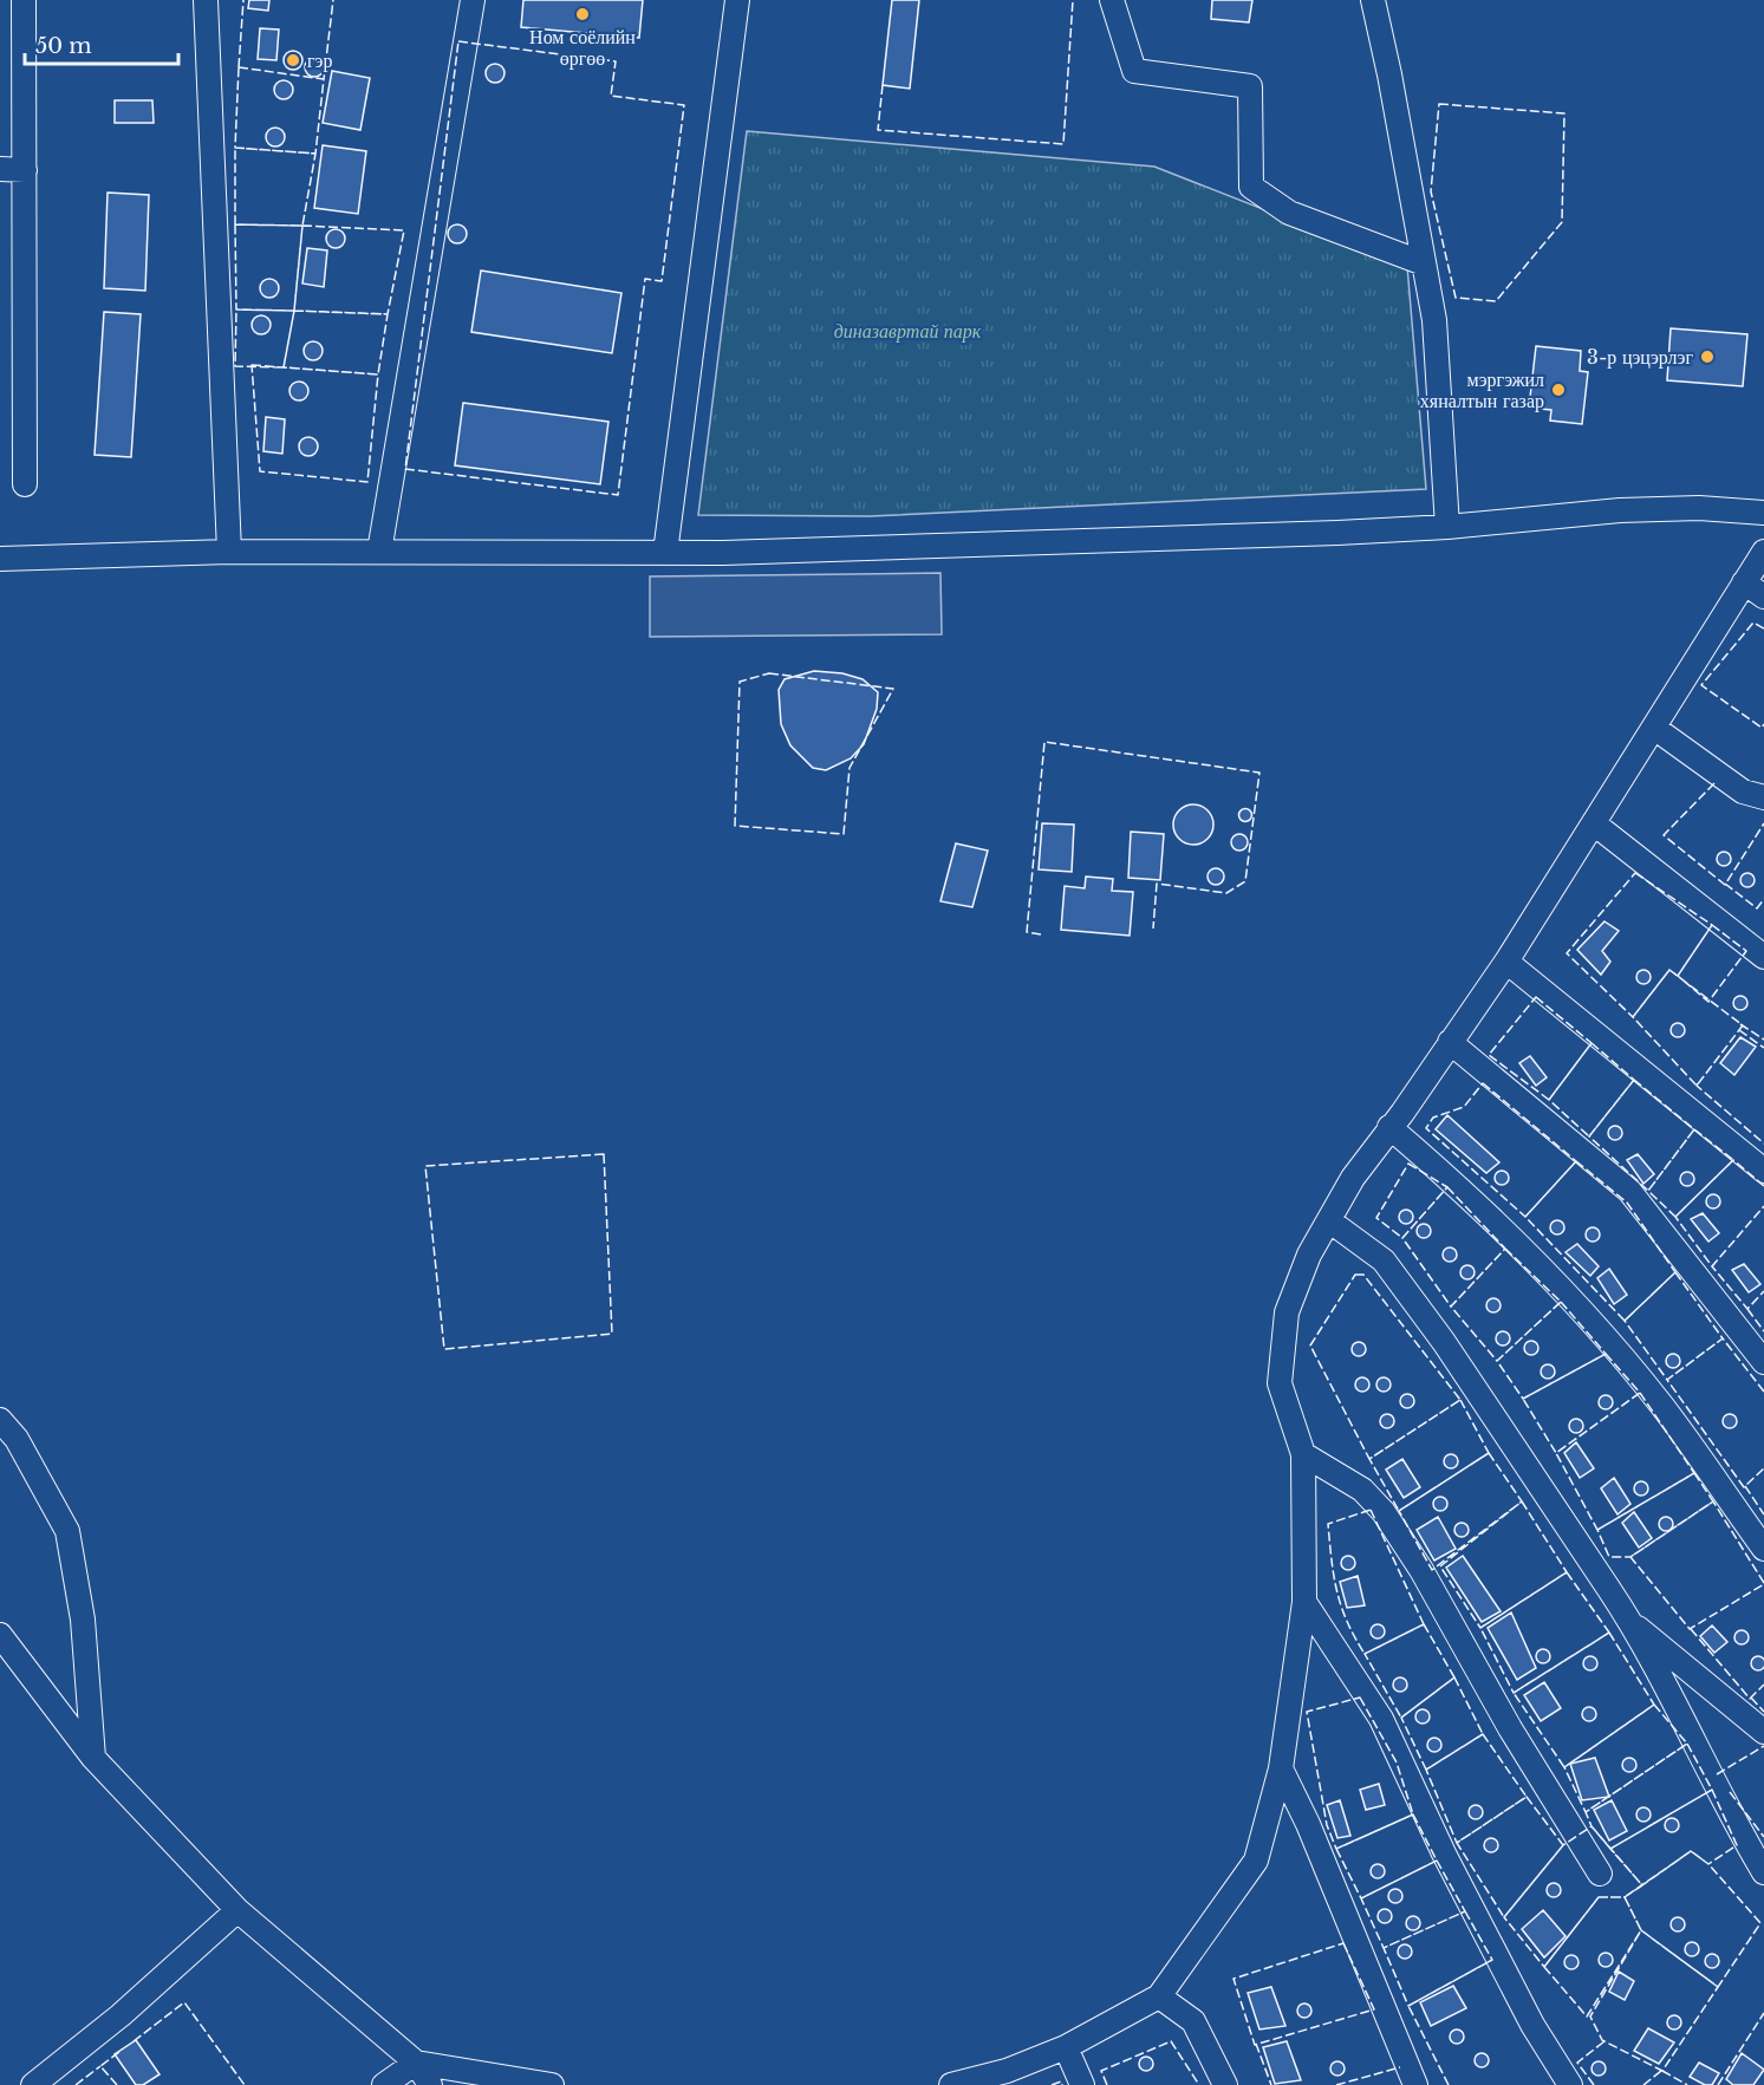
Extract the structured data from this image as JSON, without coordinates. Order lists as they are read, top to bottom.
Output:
{
  "parks": ["диназавртай парк"],
  "places": [
    "Ном соёлийн өргөө",
    "гэр",
    "3-р цэцэрлэг",
    "мэргэжил хяналтын газар"
  ],
  "scale_bar": "50 m"
}
